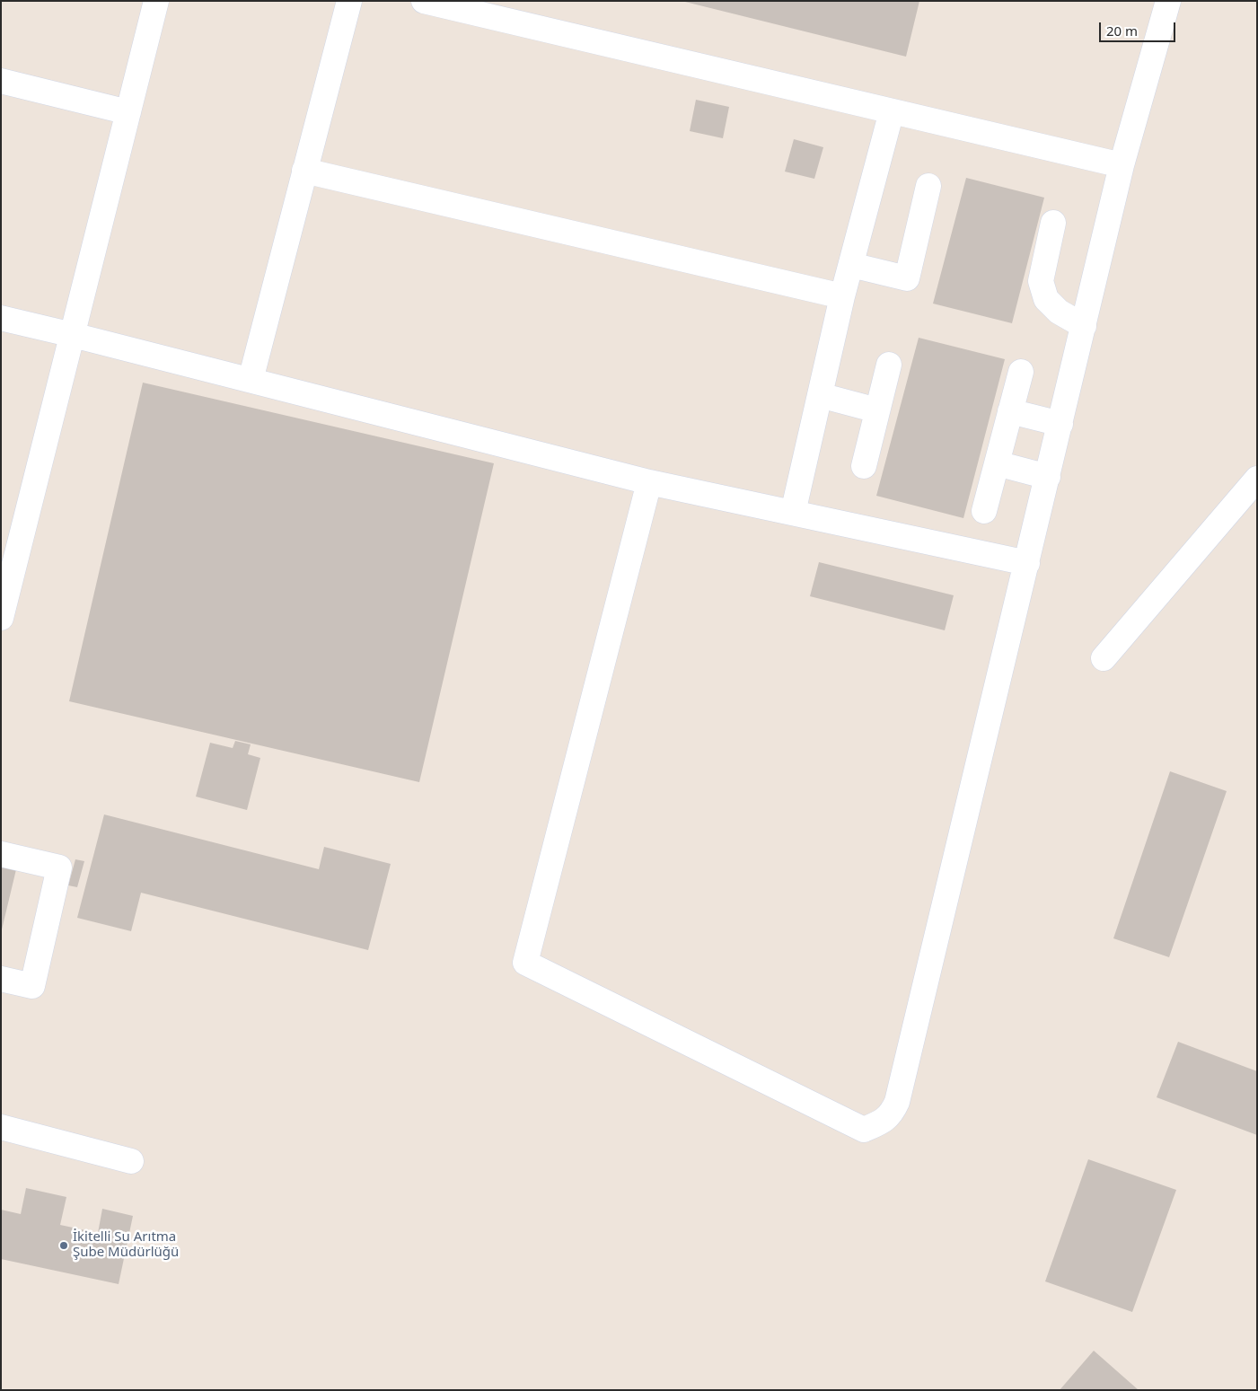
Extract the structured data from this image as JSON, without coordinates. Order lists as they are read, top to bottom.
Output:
{
  "places": ["İkitelli Su Arıtma Şube Müdürlüğü"],
  "scale_bar": "20 m"
}
